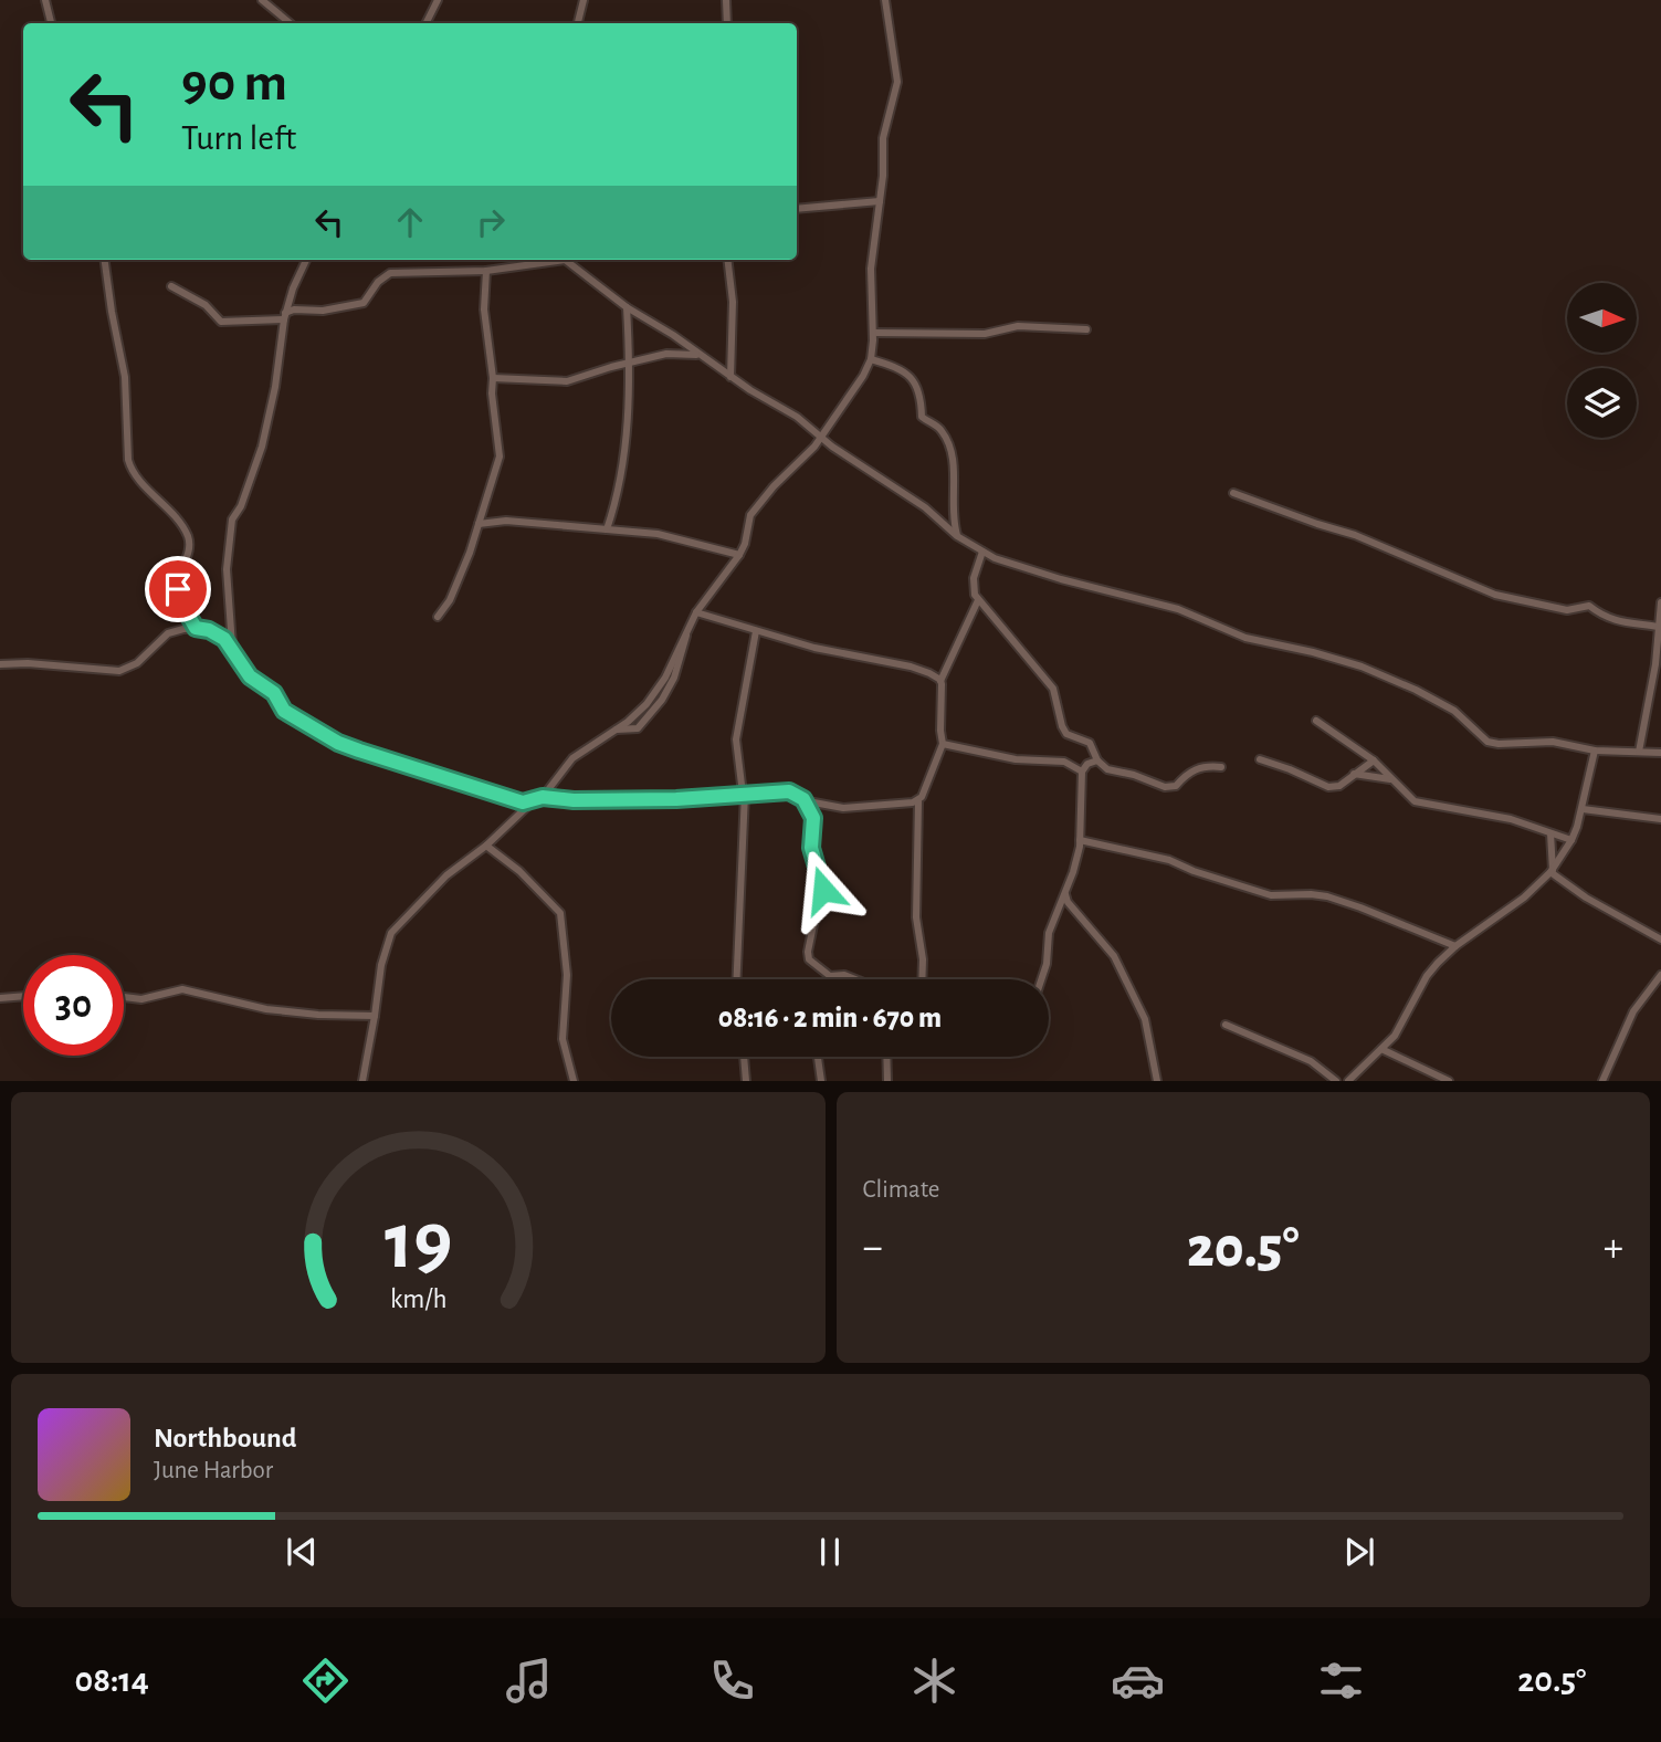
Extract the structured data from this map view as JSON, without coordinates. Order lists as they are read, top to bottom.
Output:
{
  "north": "right",
  "page": {
    "turn": ["90 m", "Turn left"],
    "limit": "30",
    "trip": "08:16 · 2 min · 670 m",
    "tile": "Climate",
    "heat": ["−", "20.5°", "+"],
    "song": ["Northbound", "June Harbor"],
    "tabs": ["08:14", "20.5°"],
    "gauge": ["19", "km/h"]
  }
}
